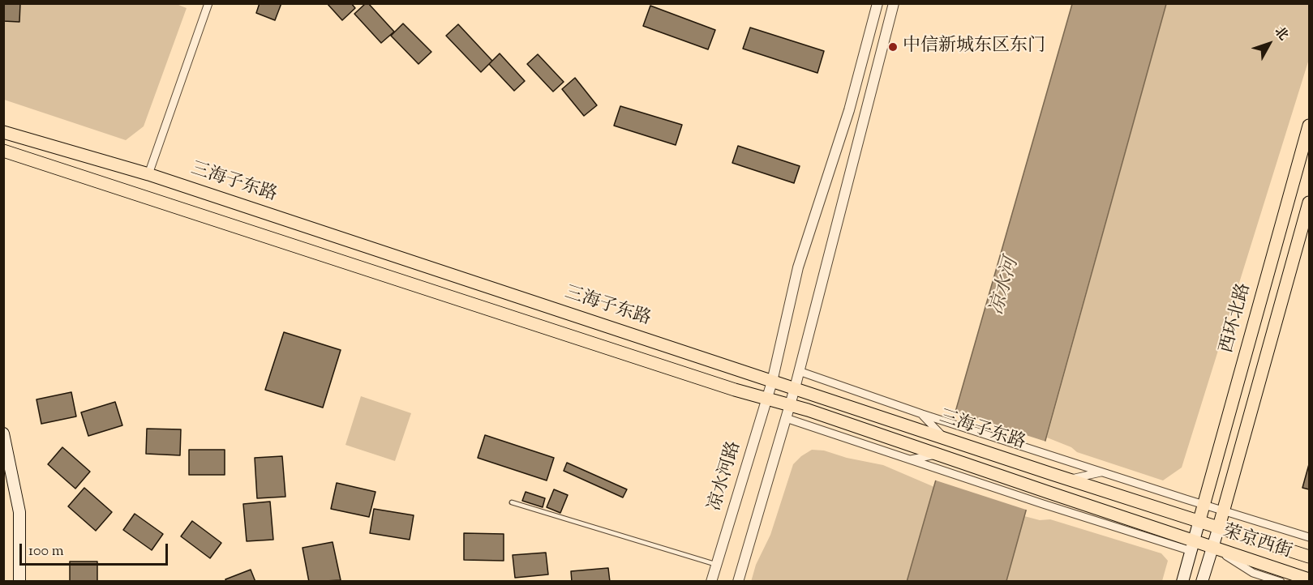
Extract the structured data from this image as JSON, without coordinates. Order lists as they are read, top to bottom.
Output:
{
  "streets": {
    "main road": ["三海子东路", "西环北路", "荣京西街"],
    "street": ["凉水河路"]
  },
  "crossings": [
    ["三海子东路", "西环北路"],
    ["三海子东路", "凉水河路"],
    ["三海子东路", "荣京西街"],
    ["西环北路", "荣京西街"]
  ],
  "water": ["凉水河"],
  "places": ["中信新城东区东门"],
  "scale_bar": "100 m",
  "north": "top right"
}
